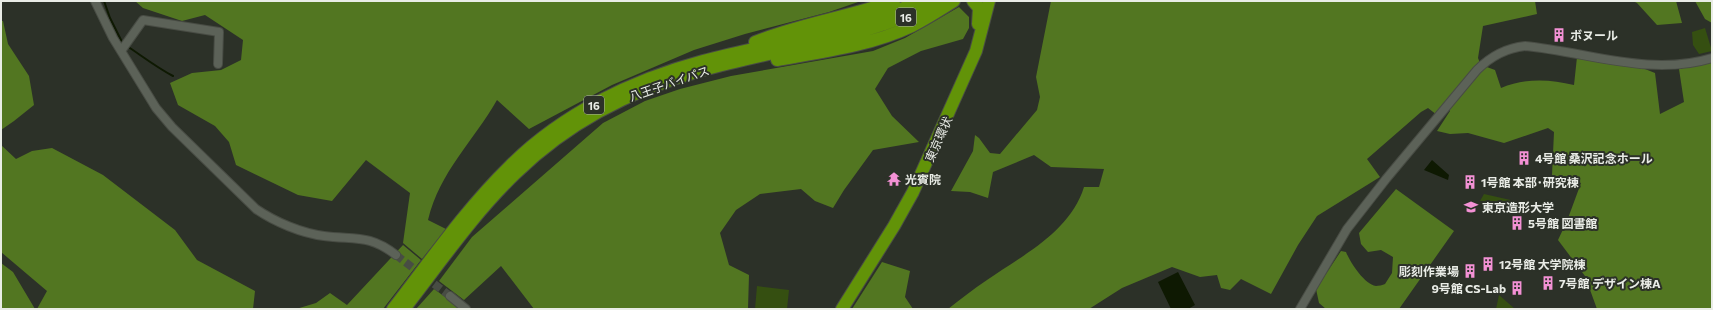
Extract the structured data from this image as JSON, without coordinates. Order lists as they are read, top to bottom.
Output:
{
  "streets": {
    "highway": ["16", "八王子バイパス", "東京環状"]
  },
  "crossings": [
    ["16", "八王子バイパス"]
  ],
  "places": {
    "building": [
      "ボヌール",
      "4号館 桑沢記念ホール",
      "1号館 本部･研究棟",
      "5号館 図書館",
      "12号館 大学院棟",
      "彫刻作業場",
      "7号館 デザイン棟A",
      "9号館 CS-Lab"
    ],
    "temple": ["光賓院"],
    "school or university": ["東京造形大学"]
  }
}
